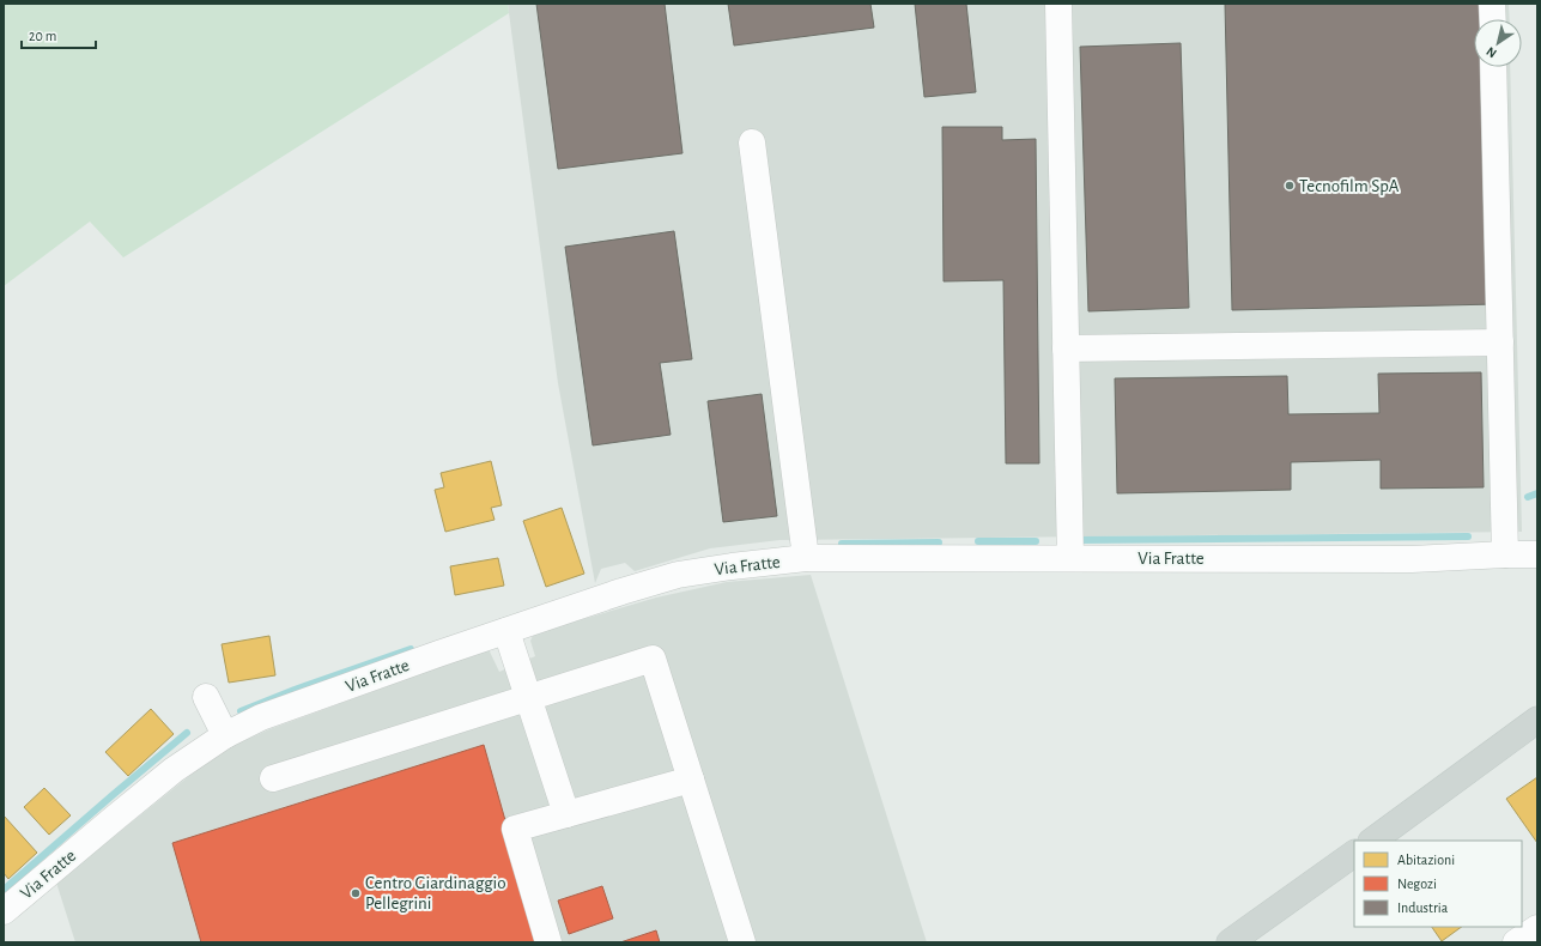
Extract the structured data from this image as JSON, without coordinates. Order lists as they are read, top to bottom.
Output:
{
  "streets": {
    "street": ["Via Fratte"]
  },
  "places": ["Tecnofilm SpA", "Centro Giardinaggio Pellegrini"],
  "legend": ["Abitazioni", "Negozi", "Industria"],
  "scale_bar": "20 m",
  "north": "bottom left"
}
